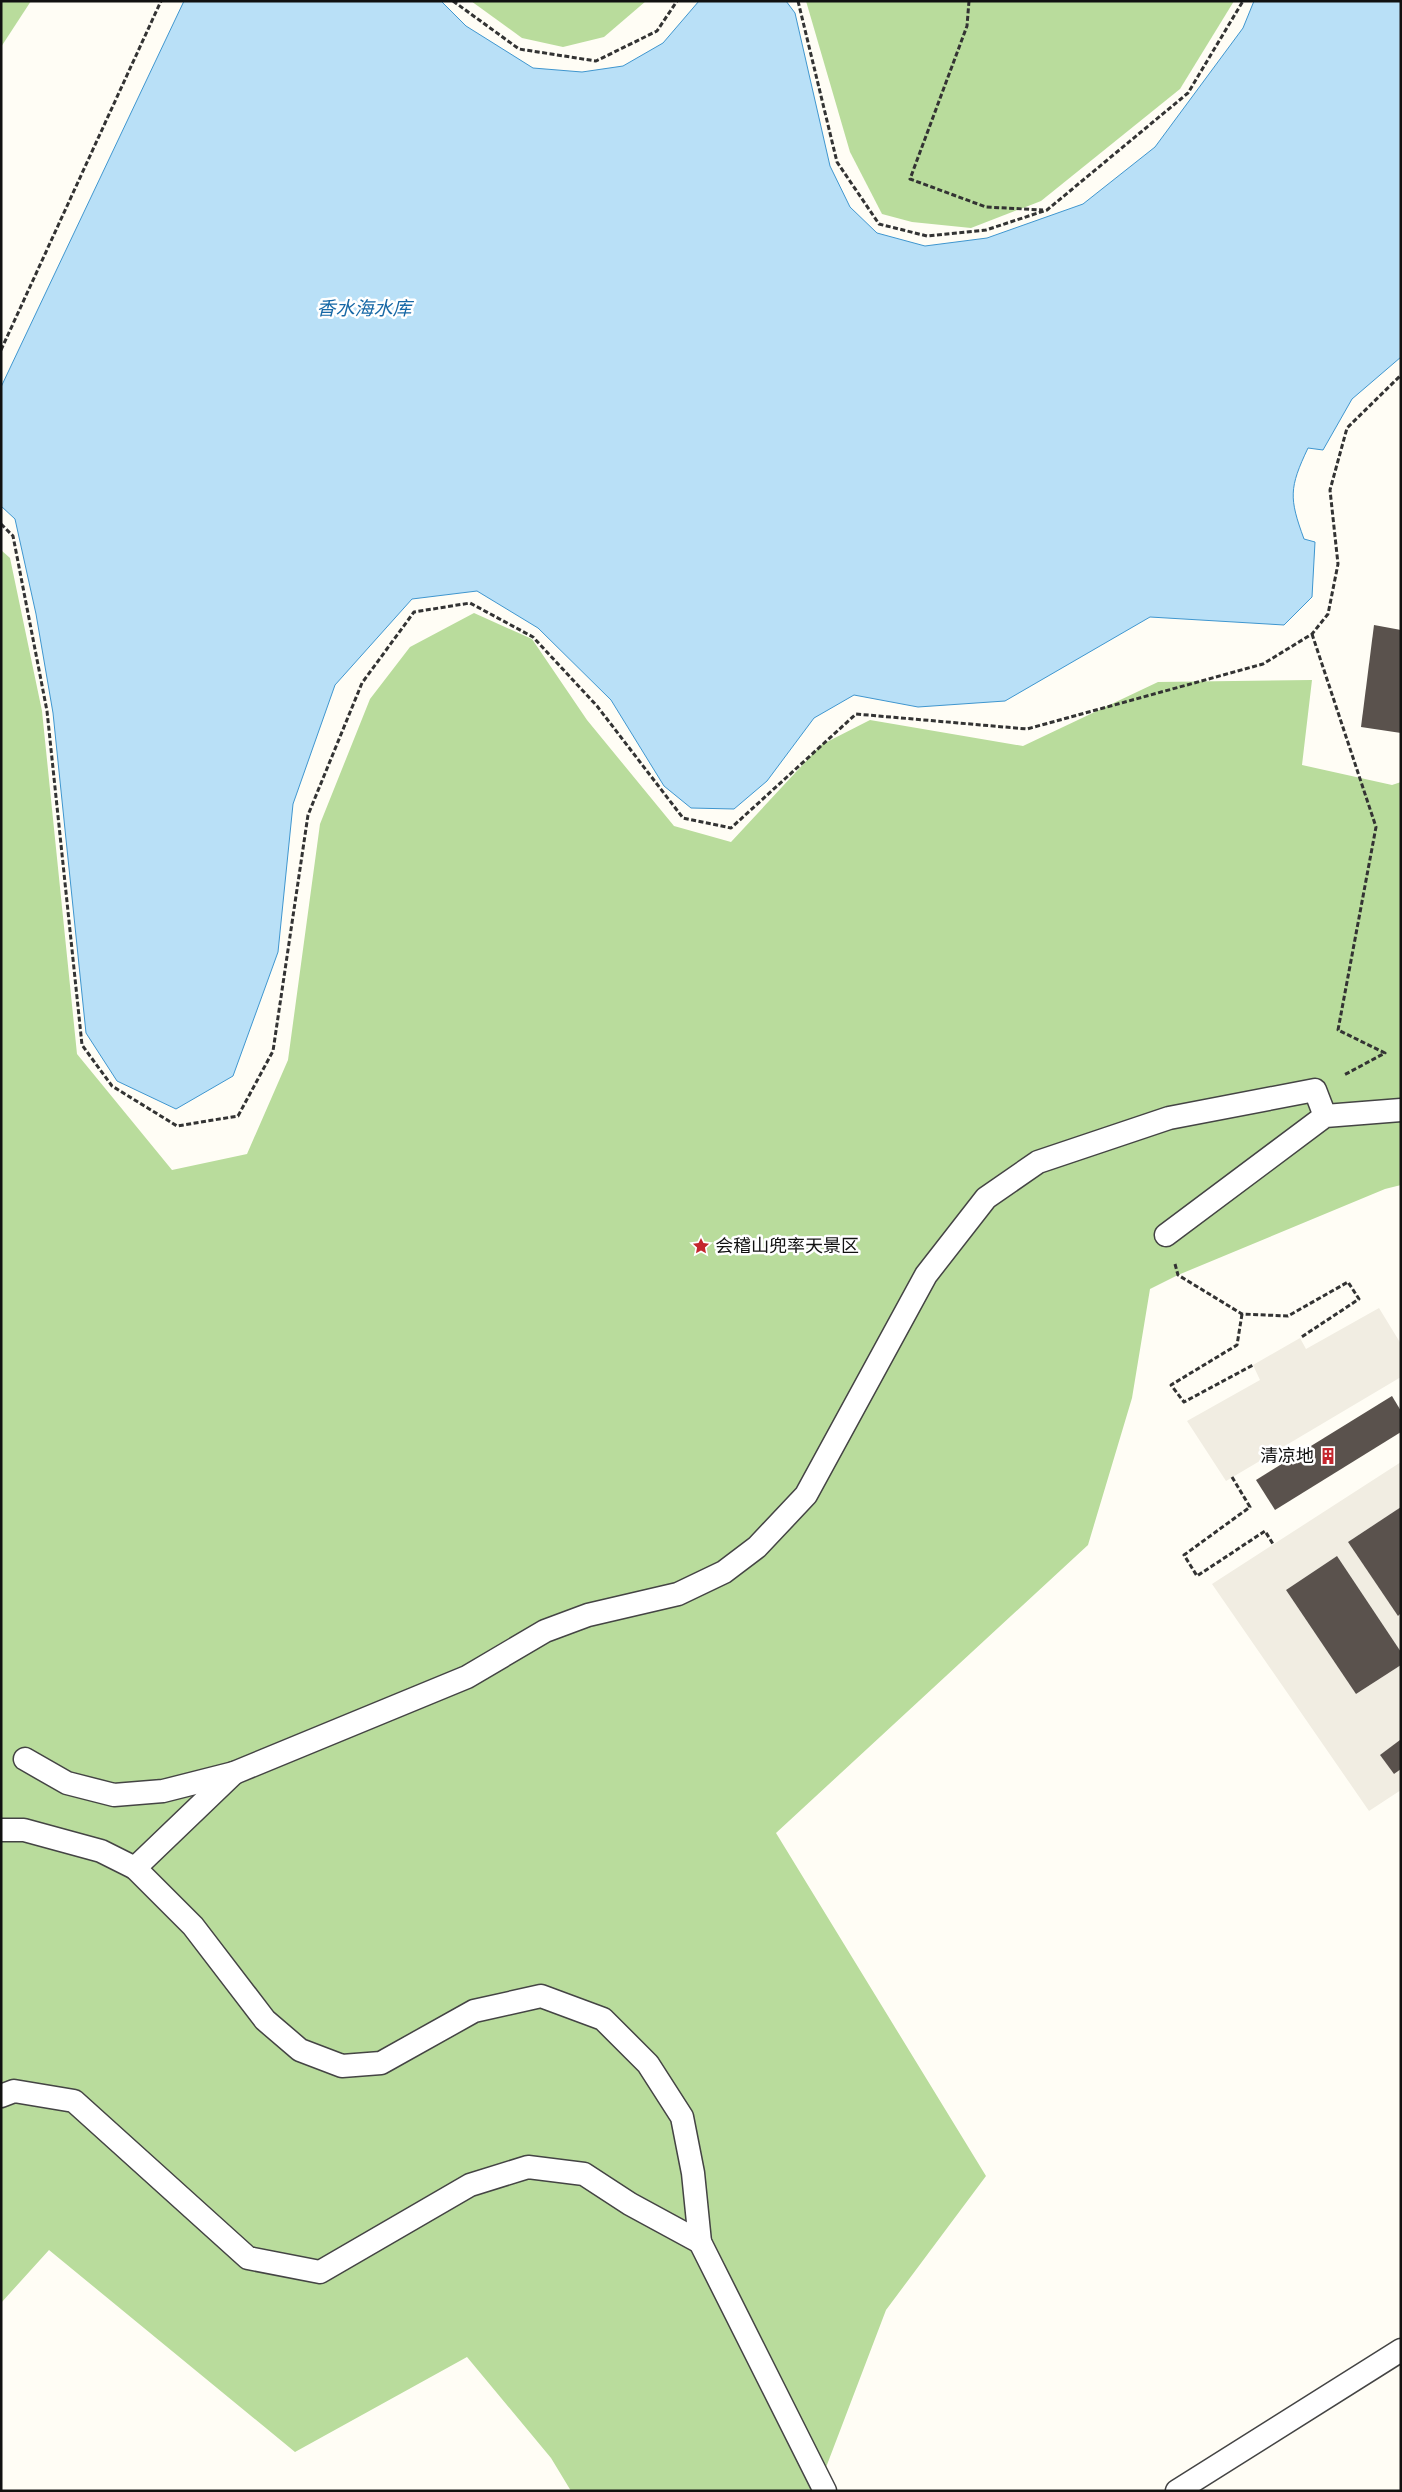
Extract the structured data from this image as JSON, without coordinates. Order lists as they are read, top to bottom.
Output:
{
  "water": ["香水海水库"],
  "places": {
    "place": ["会稽山兜率天景区"],
    "building": ["清凉地"]
  }
}
